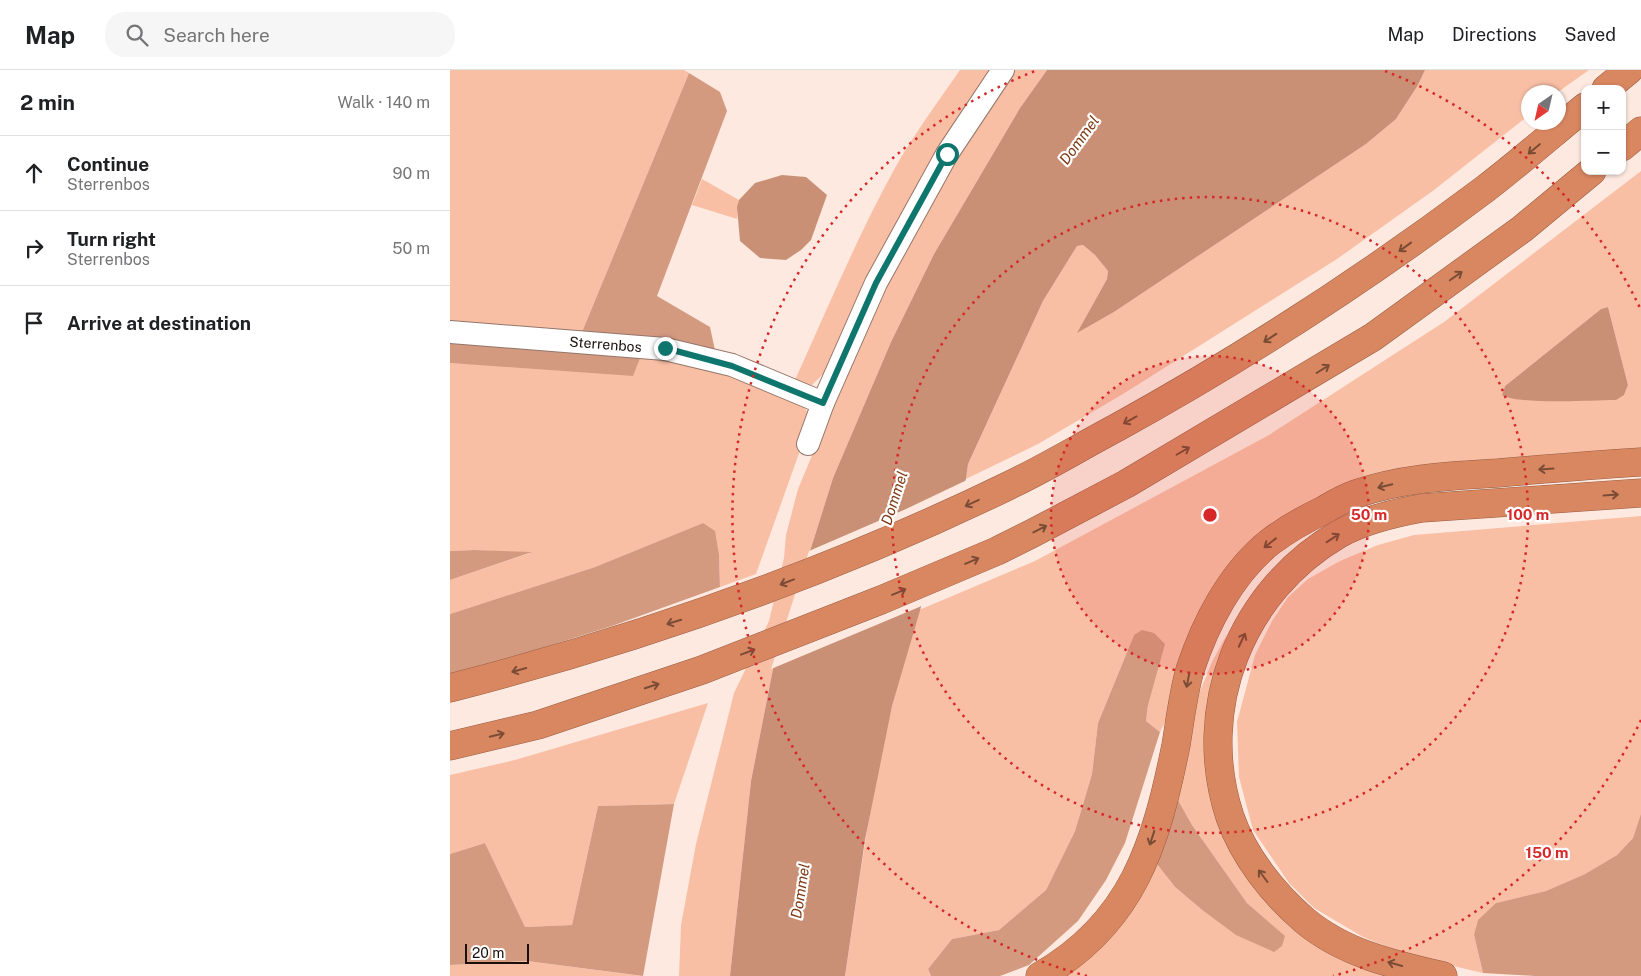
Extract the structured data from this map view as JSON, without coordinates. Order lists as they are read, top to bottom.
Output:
{
  "streets": {
    "street": ["Sterrenbos"]
  },
  "water": ["Dommel"],
  "scale_bar": "20 m",
  "north": "bottom left",
  "page": {
    "header": "Map",
    "search": "Search here",
    "nav": ["Map", "Directions", "Saved"],
    "heading": ["2 min", "Walk · 140 m"],
    "map_buttons": ["+", "−"],
    "list": [
      ["Continue", "Sterrenbos", "90 m"],
      ["Turn right", "Sterrenbos", "50 m"],
      "Arrive at destination"
    ],
    "scale": "20 m"
  },
  "rings": ["50 m", "100 m", "150 m"]
}
